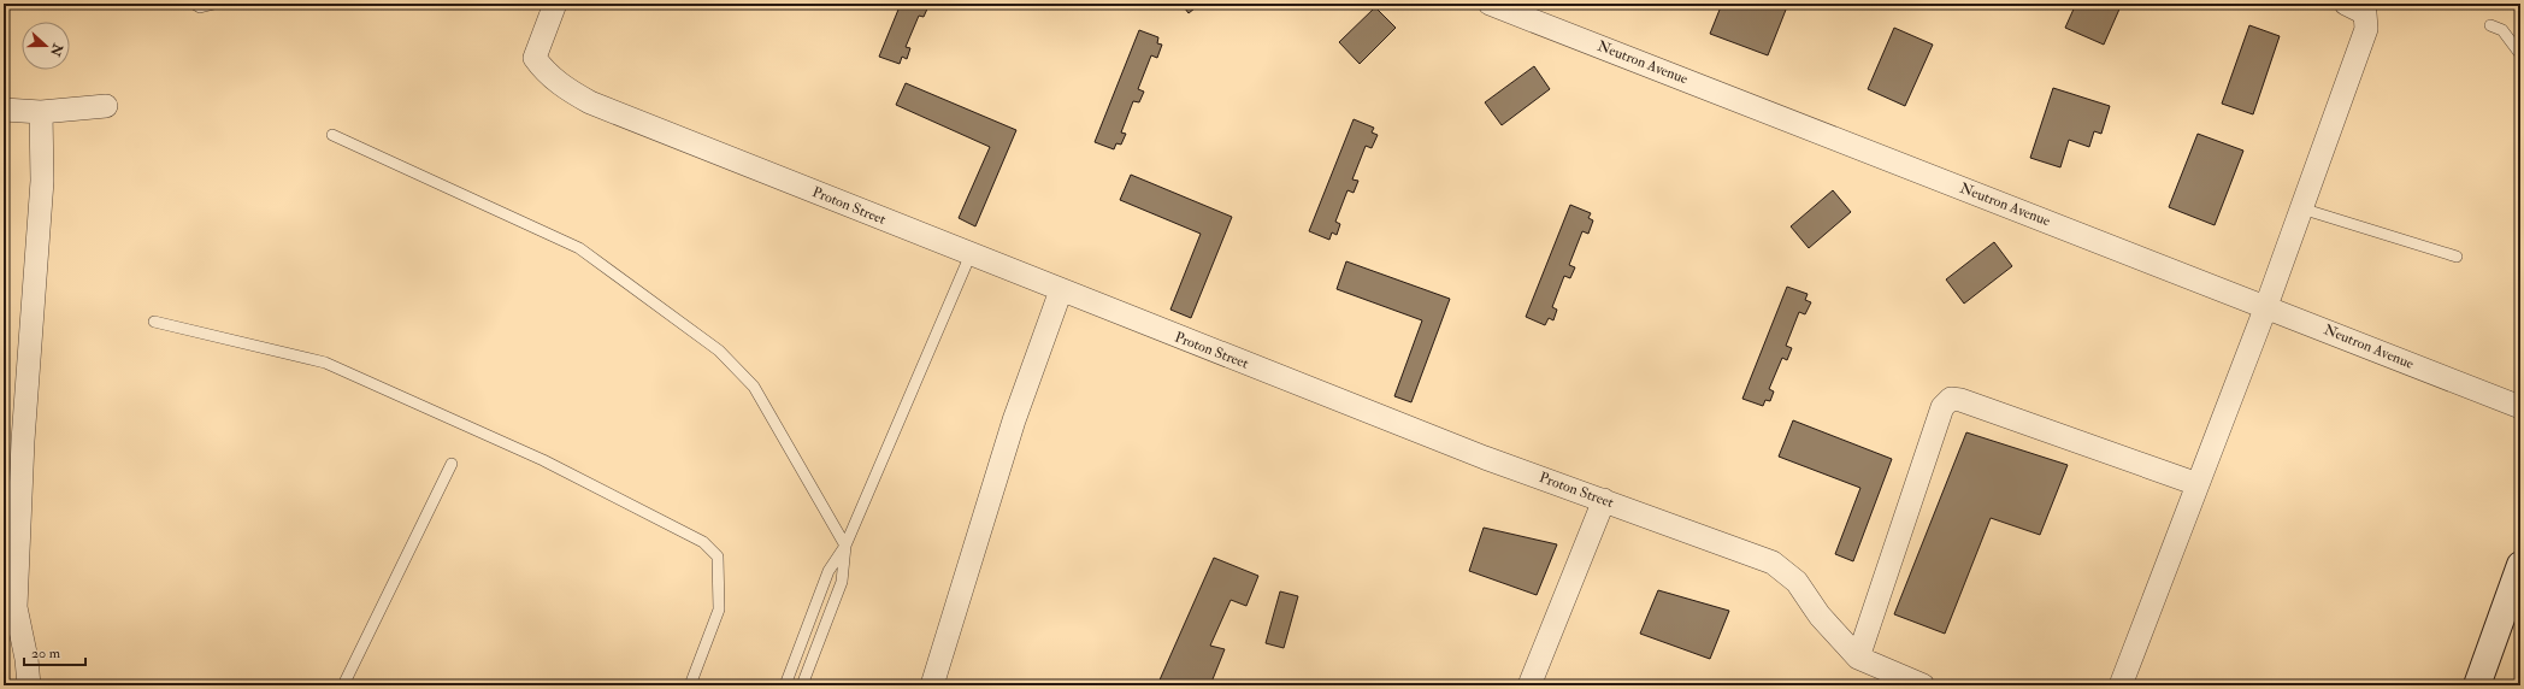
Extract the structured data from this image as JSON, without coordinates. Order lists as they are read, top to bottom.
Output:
{
  "streets": {
    "street": ["Neutron Avenue", "Proton Street"]
  },
  "scale_bar": "20 m",
  "north": "right"
}
